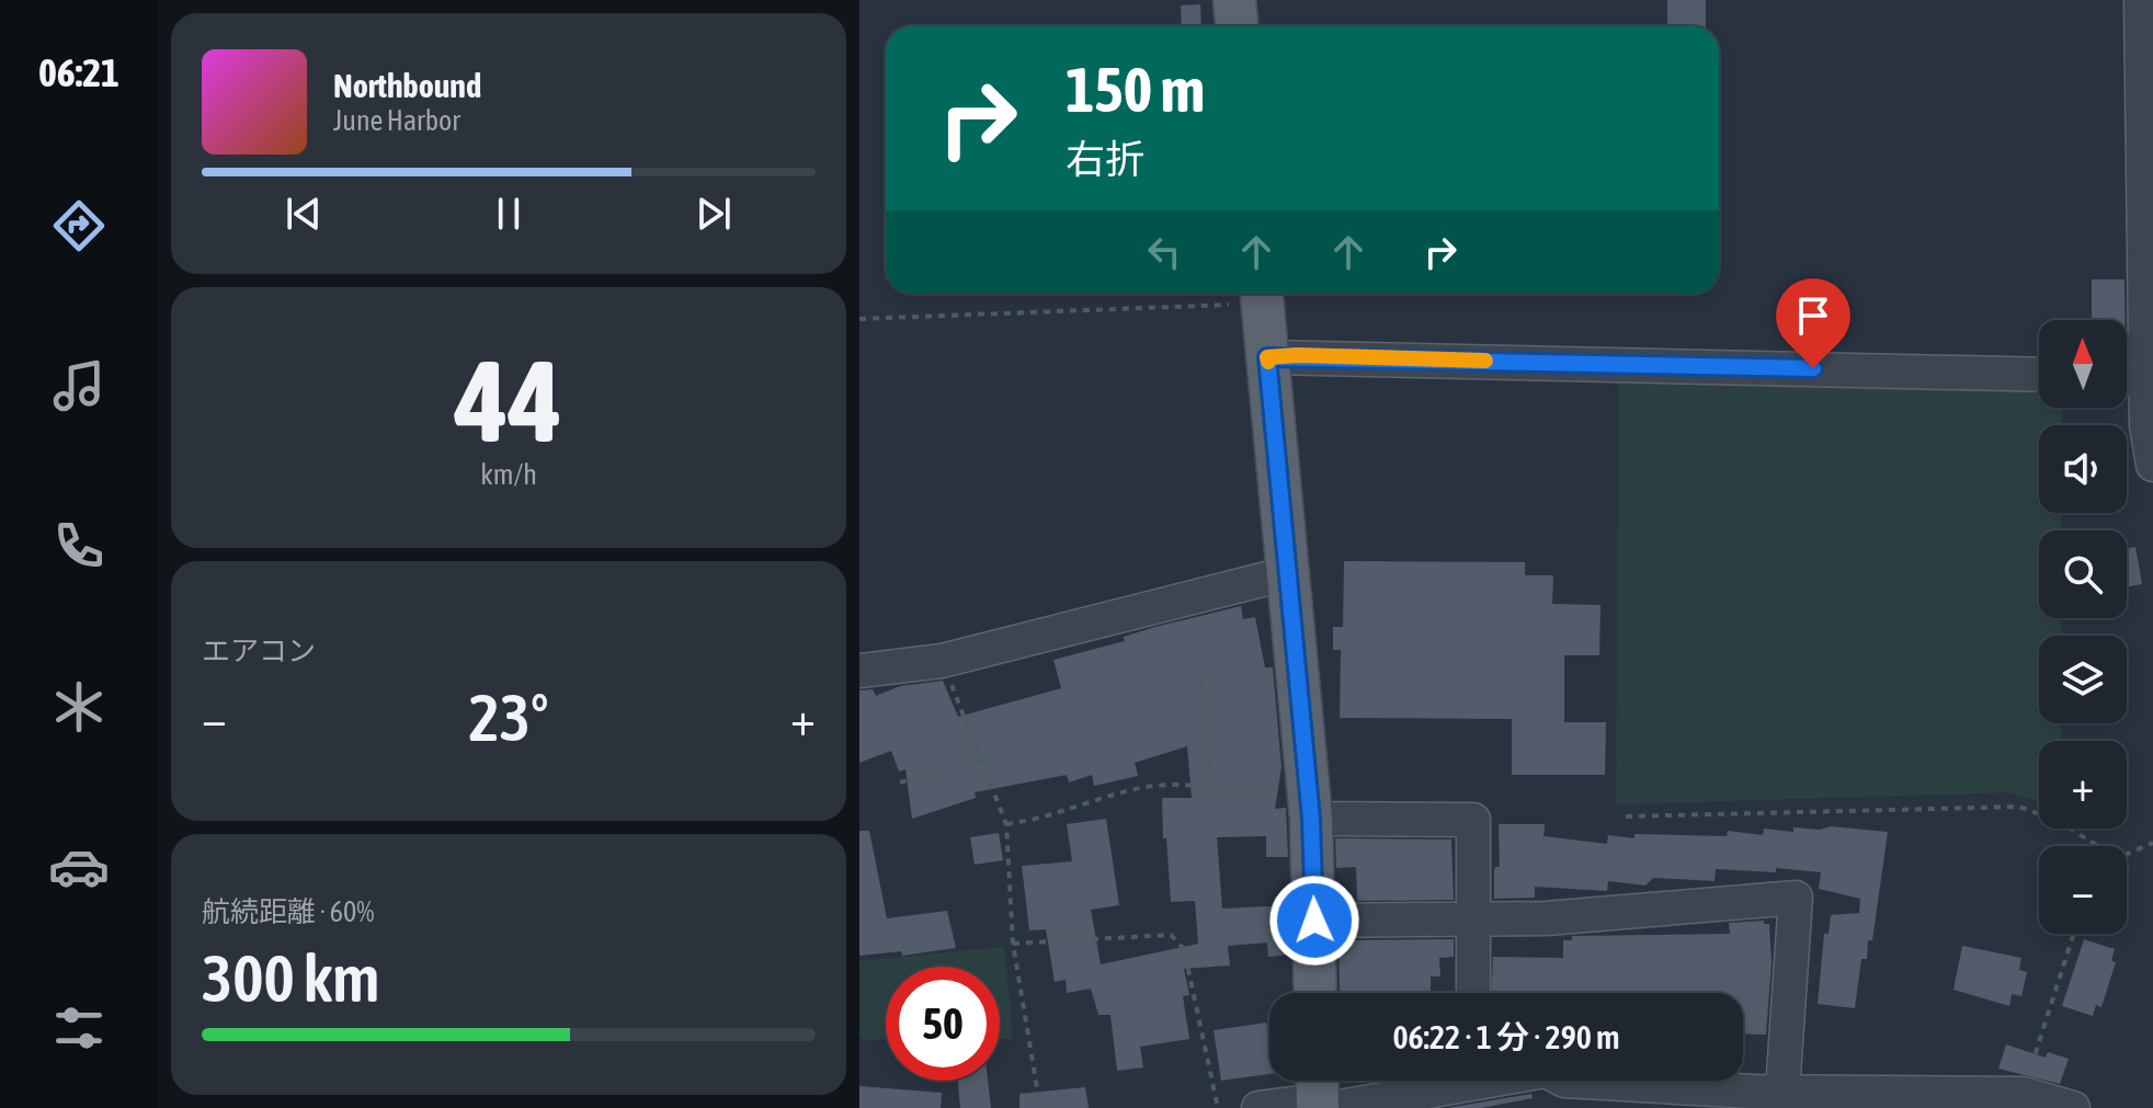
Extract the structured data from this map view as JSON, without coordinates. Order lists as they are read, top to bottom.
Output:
{
  "north": "top",
  "page": {
    "tabs": "06:21",
    "turn": ["150 m", "右折"],
    "song": ["Northbound", "June Harbor"],
    "tile": [
      ["44", "km/h"],
      "エアコン",
      ["航続距離 · 60%", "300 km"]
    ],
    "map_buttons": ["+", "−"],
    "heat": ["−", "23°", "+"],
    "limit": "50",
    "trip": "06:22 · 1 分 · 290 m"
  }
}
